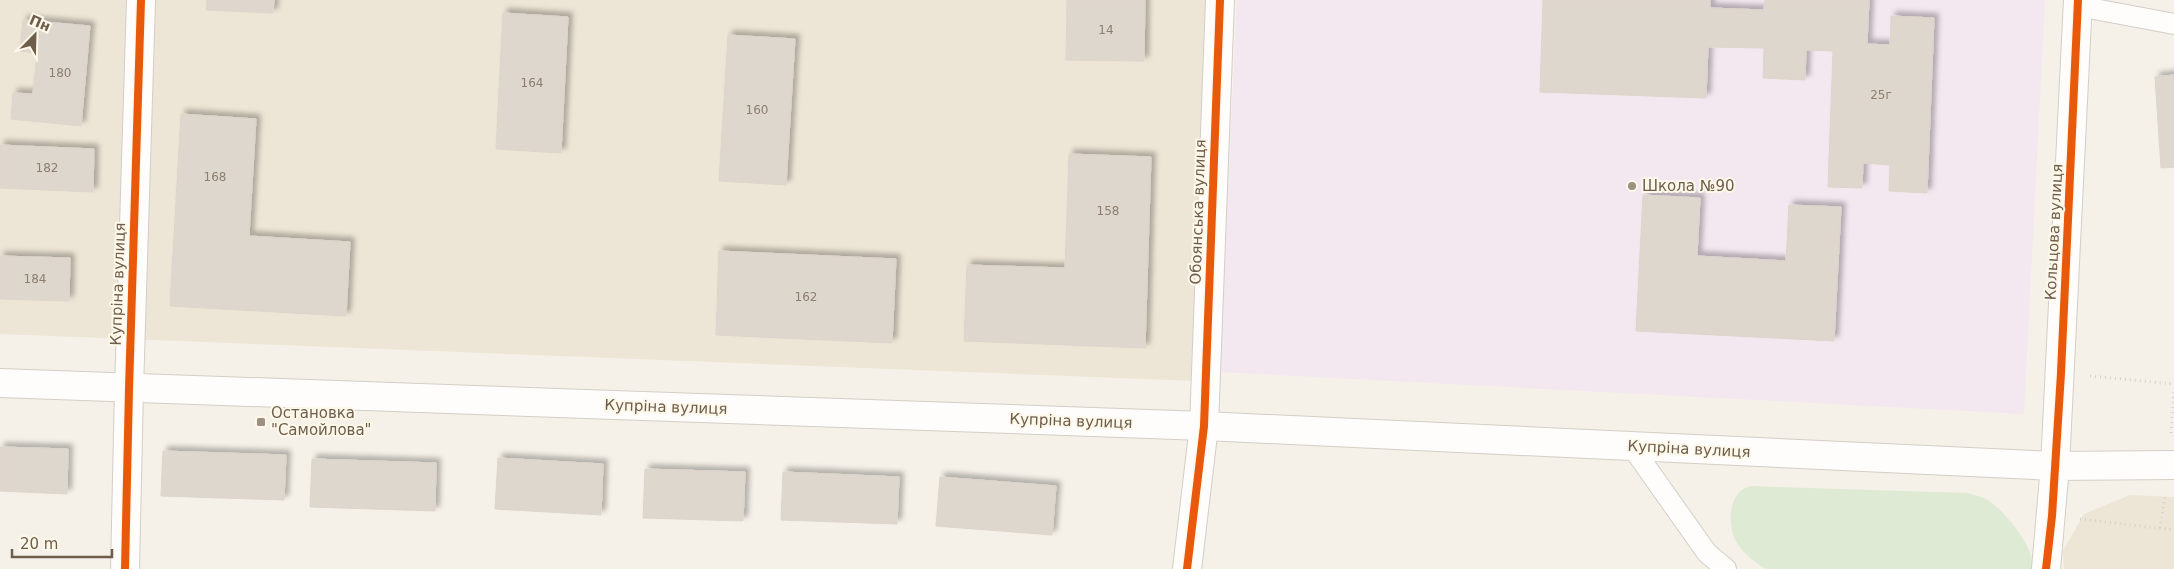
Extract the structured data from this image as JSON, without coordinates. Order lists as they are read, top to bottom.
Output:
{
  "streets": {
    "main road": ["Обоянська вулиця", "Кольцова вулиця", "Купріна вулиця"]
  },
  "crossings": [
    ["Обоянська вулиця", "Купріна вулиця"],
    ["Кольцова вулиця", "Купріна вулиця"]
  ],
  "places": {
    "other": ["Школа №90"],
    "transit": ["Остановка \"Самойлова\""]
  },
  "house_numbers": [
    "14",
    "180",
    "164",
    "25г",
    "160",
    "182",
    "168",
    "158",
    "184",
    "162"
  ],
  "scale_bar": "20 m",
  "north": "top right"
}
